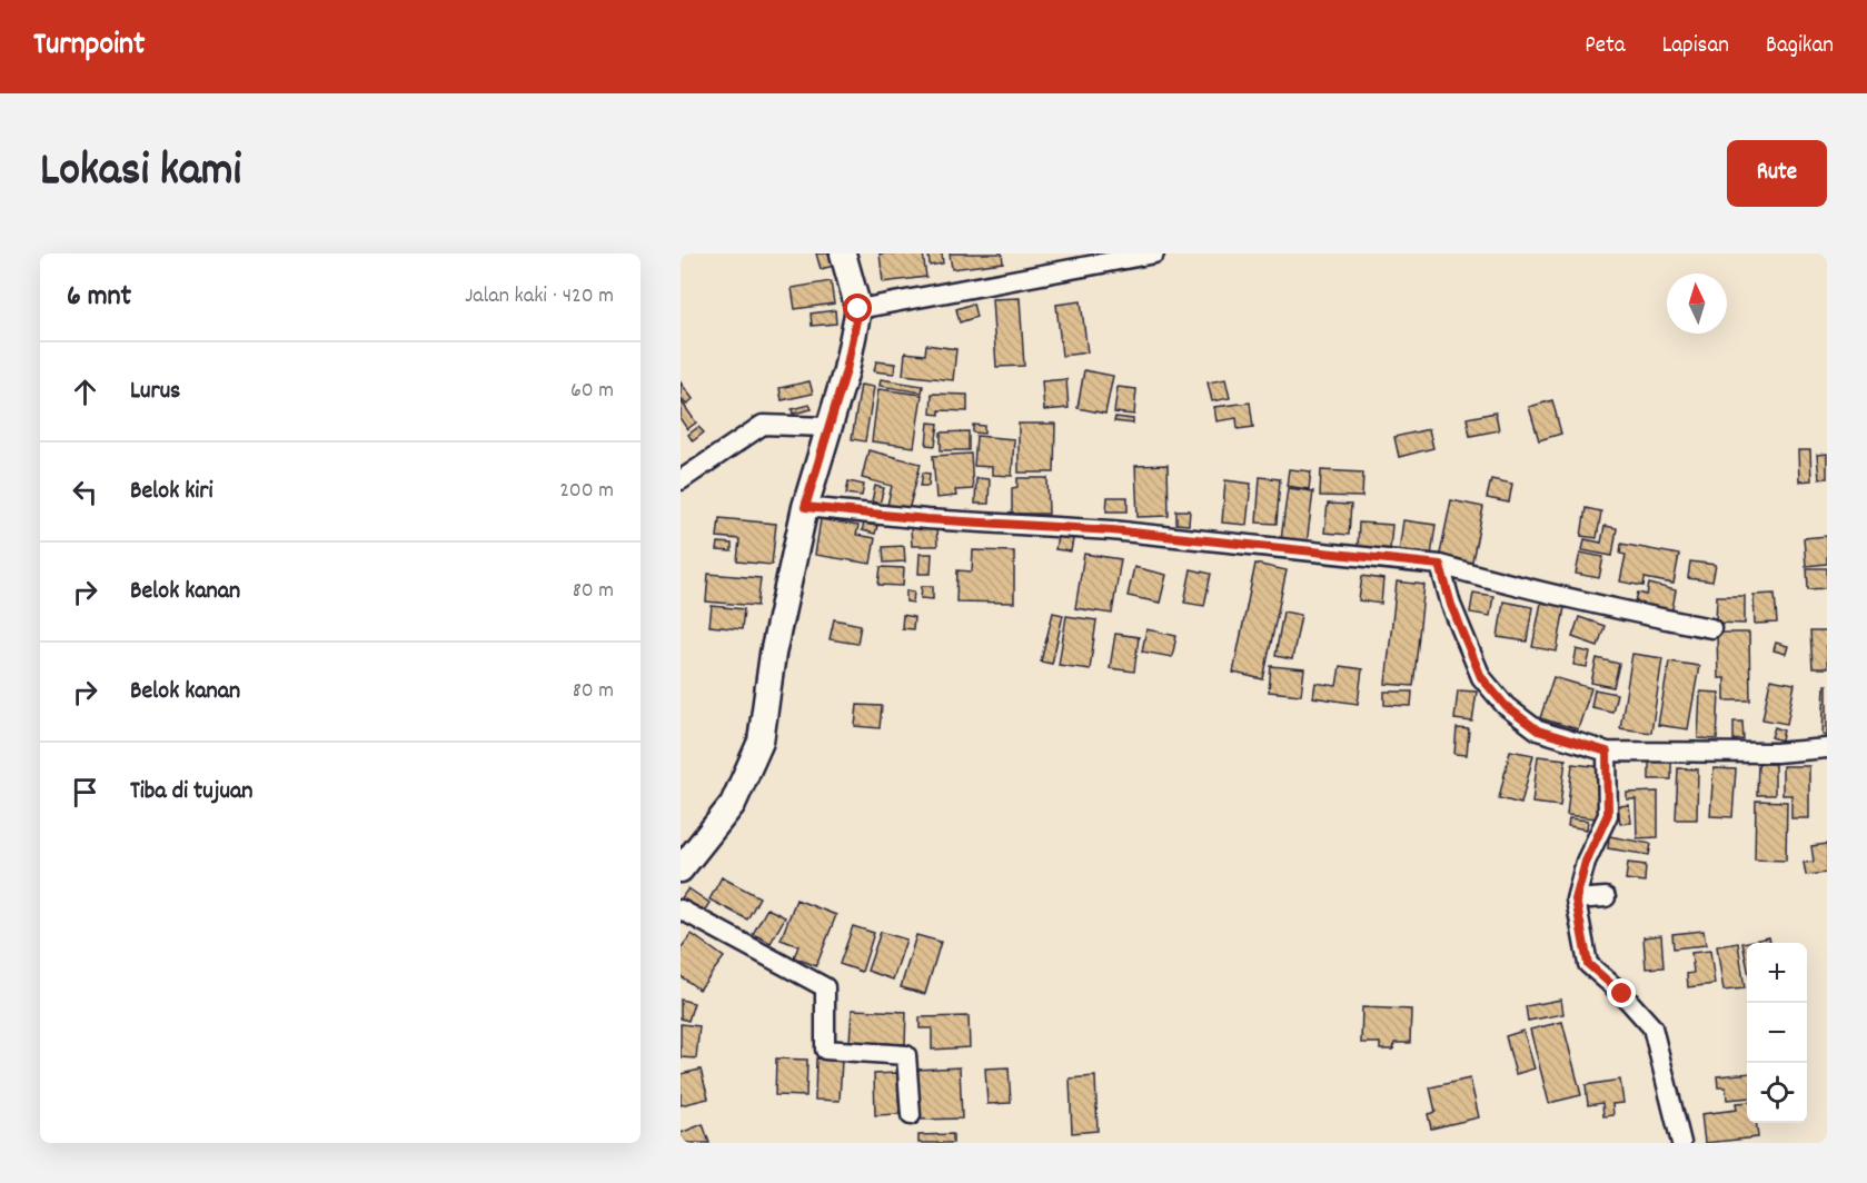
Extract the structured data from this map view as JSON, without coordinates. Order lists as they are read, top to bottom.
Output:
{
  "north": "top",
  "page": {
    "header": "Turnpoint",
    "nav": ["Peta", "Lapisan", "Bagikan"],
    "title": "Lokasi kami",
    "buttons": "Rute",
    "heading": ["6 mnt", "Jalan kaki · 420 m"],
    "list": [
      ["Lurus", "60 m"],
      ["Belok kiri", "200 m"],
      ["Belok kanan", "80 m"],
      ["Belok kanan", "80 m"],
      "Tiba di tujuan"
    ],
    "map_buttons": ["+", "−"]
  }
}
